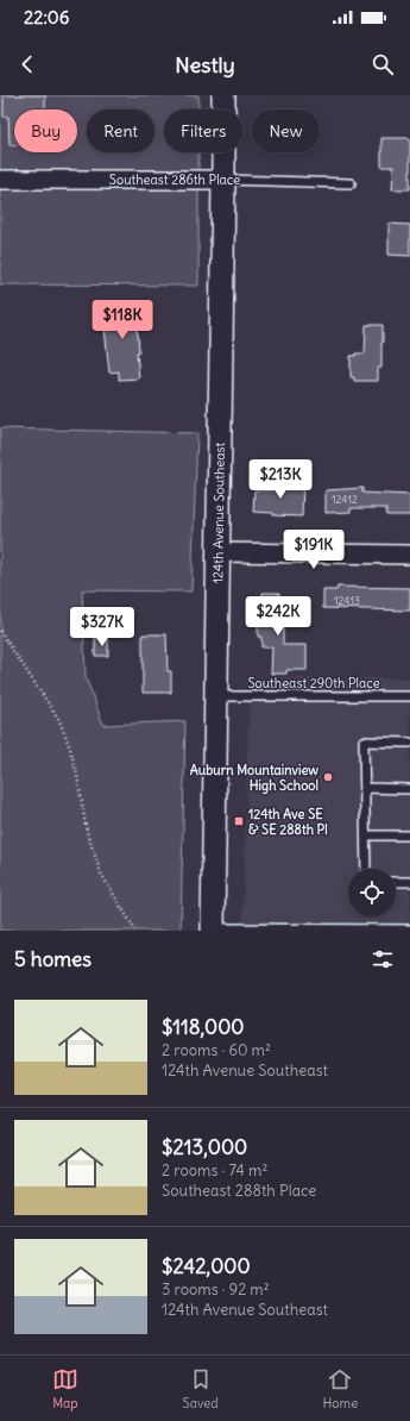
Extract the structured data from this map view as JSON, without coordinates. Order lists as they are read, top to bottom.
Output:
{
  "streets": {
    "street": ["Southeast 286th Place", "124th Avenue Southeast"],
    "lane": ["Southeast 290th Place"]
  },
  "crossings": [
    ["Southeast 286th Place", "124th Avenue Southeast"],
    ["124th Avenue Southeast", "Southeast 290th Place"]
  ],
  "places": {
    "other": ["Auburn Mountainview High School"],
    "transit": ["124th Ave SE & SE 288th Pl"]
  },
  "house_numbers": ["12412", "12413"],
  "page": {
    "status": "22:06",
    "header": "Nestly",
    "chip": [
      "Buy",
      "Rent",
      "Filters",
      "New"
    ],
    "price": [
      "$118K",
      "$213K",
      "$191K",
      "$242K",
      "$327K"
    ],
    "heading": "5 homes",
    "list": [
      {
        "name": "$118,000",
        "note": "2 rooms · 60 m² · 124th Avenue Southeast"
      },
      {
        "name": "$213,000",
        "note": "2 rooms · 74 m² · Southeast 288th Place"
      },
      {
        "name": "$242,000",
        "note": "3 rooms · 92 m² · 124th Avenue Southeast"
      }
    ],
    "tabs": ["Map", "Saved", "Home"]
  }
}
